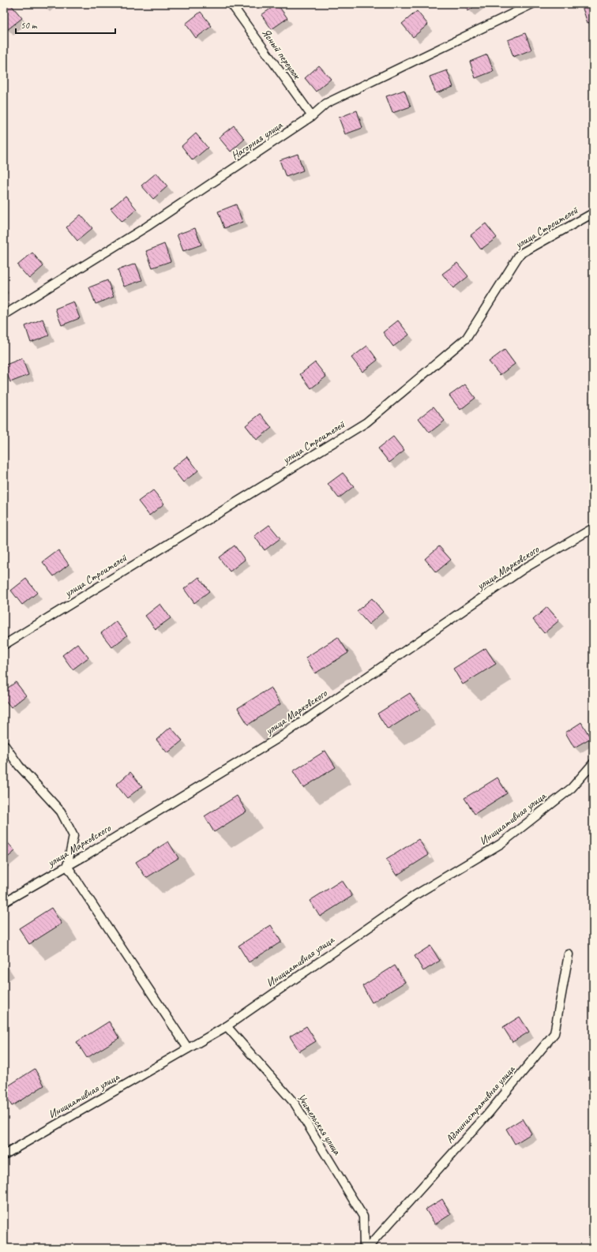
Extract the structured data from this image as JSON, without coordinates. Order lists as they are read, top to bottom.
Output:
{
  "streets": {
    "lane": [
      "Ясный переулок",
      "Нагорная улица",
      "улица Строителей",
      "улица Марковского",
      "Инициативная улица",
      "Административная улица",
      "Учительская улица"
    ]
  },
  "crossings": [
    ["Ясный переулок", "Нагорная улица"],
    ["Инициативная улица", "Учительская улица"]
  ],
  "scale_bar": "50 m"
}
